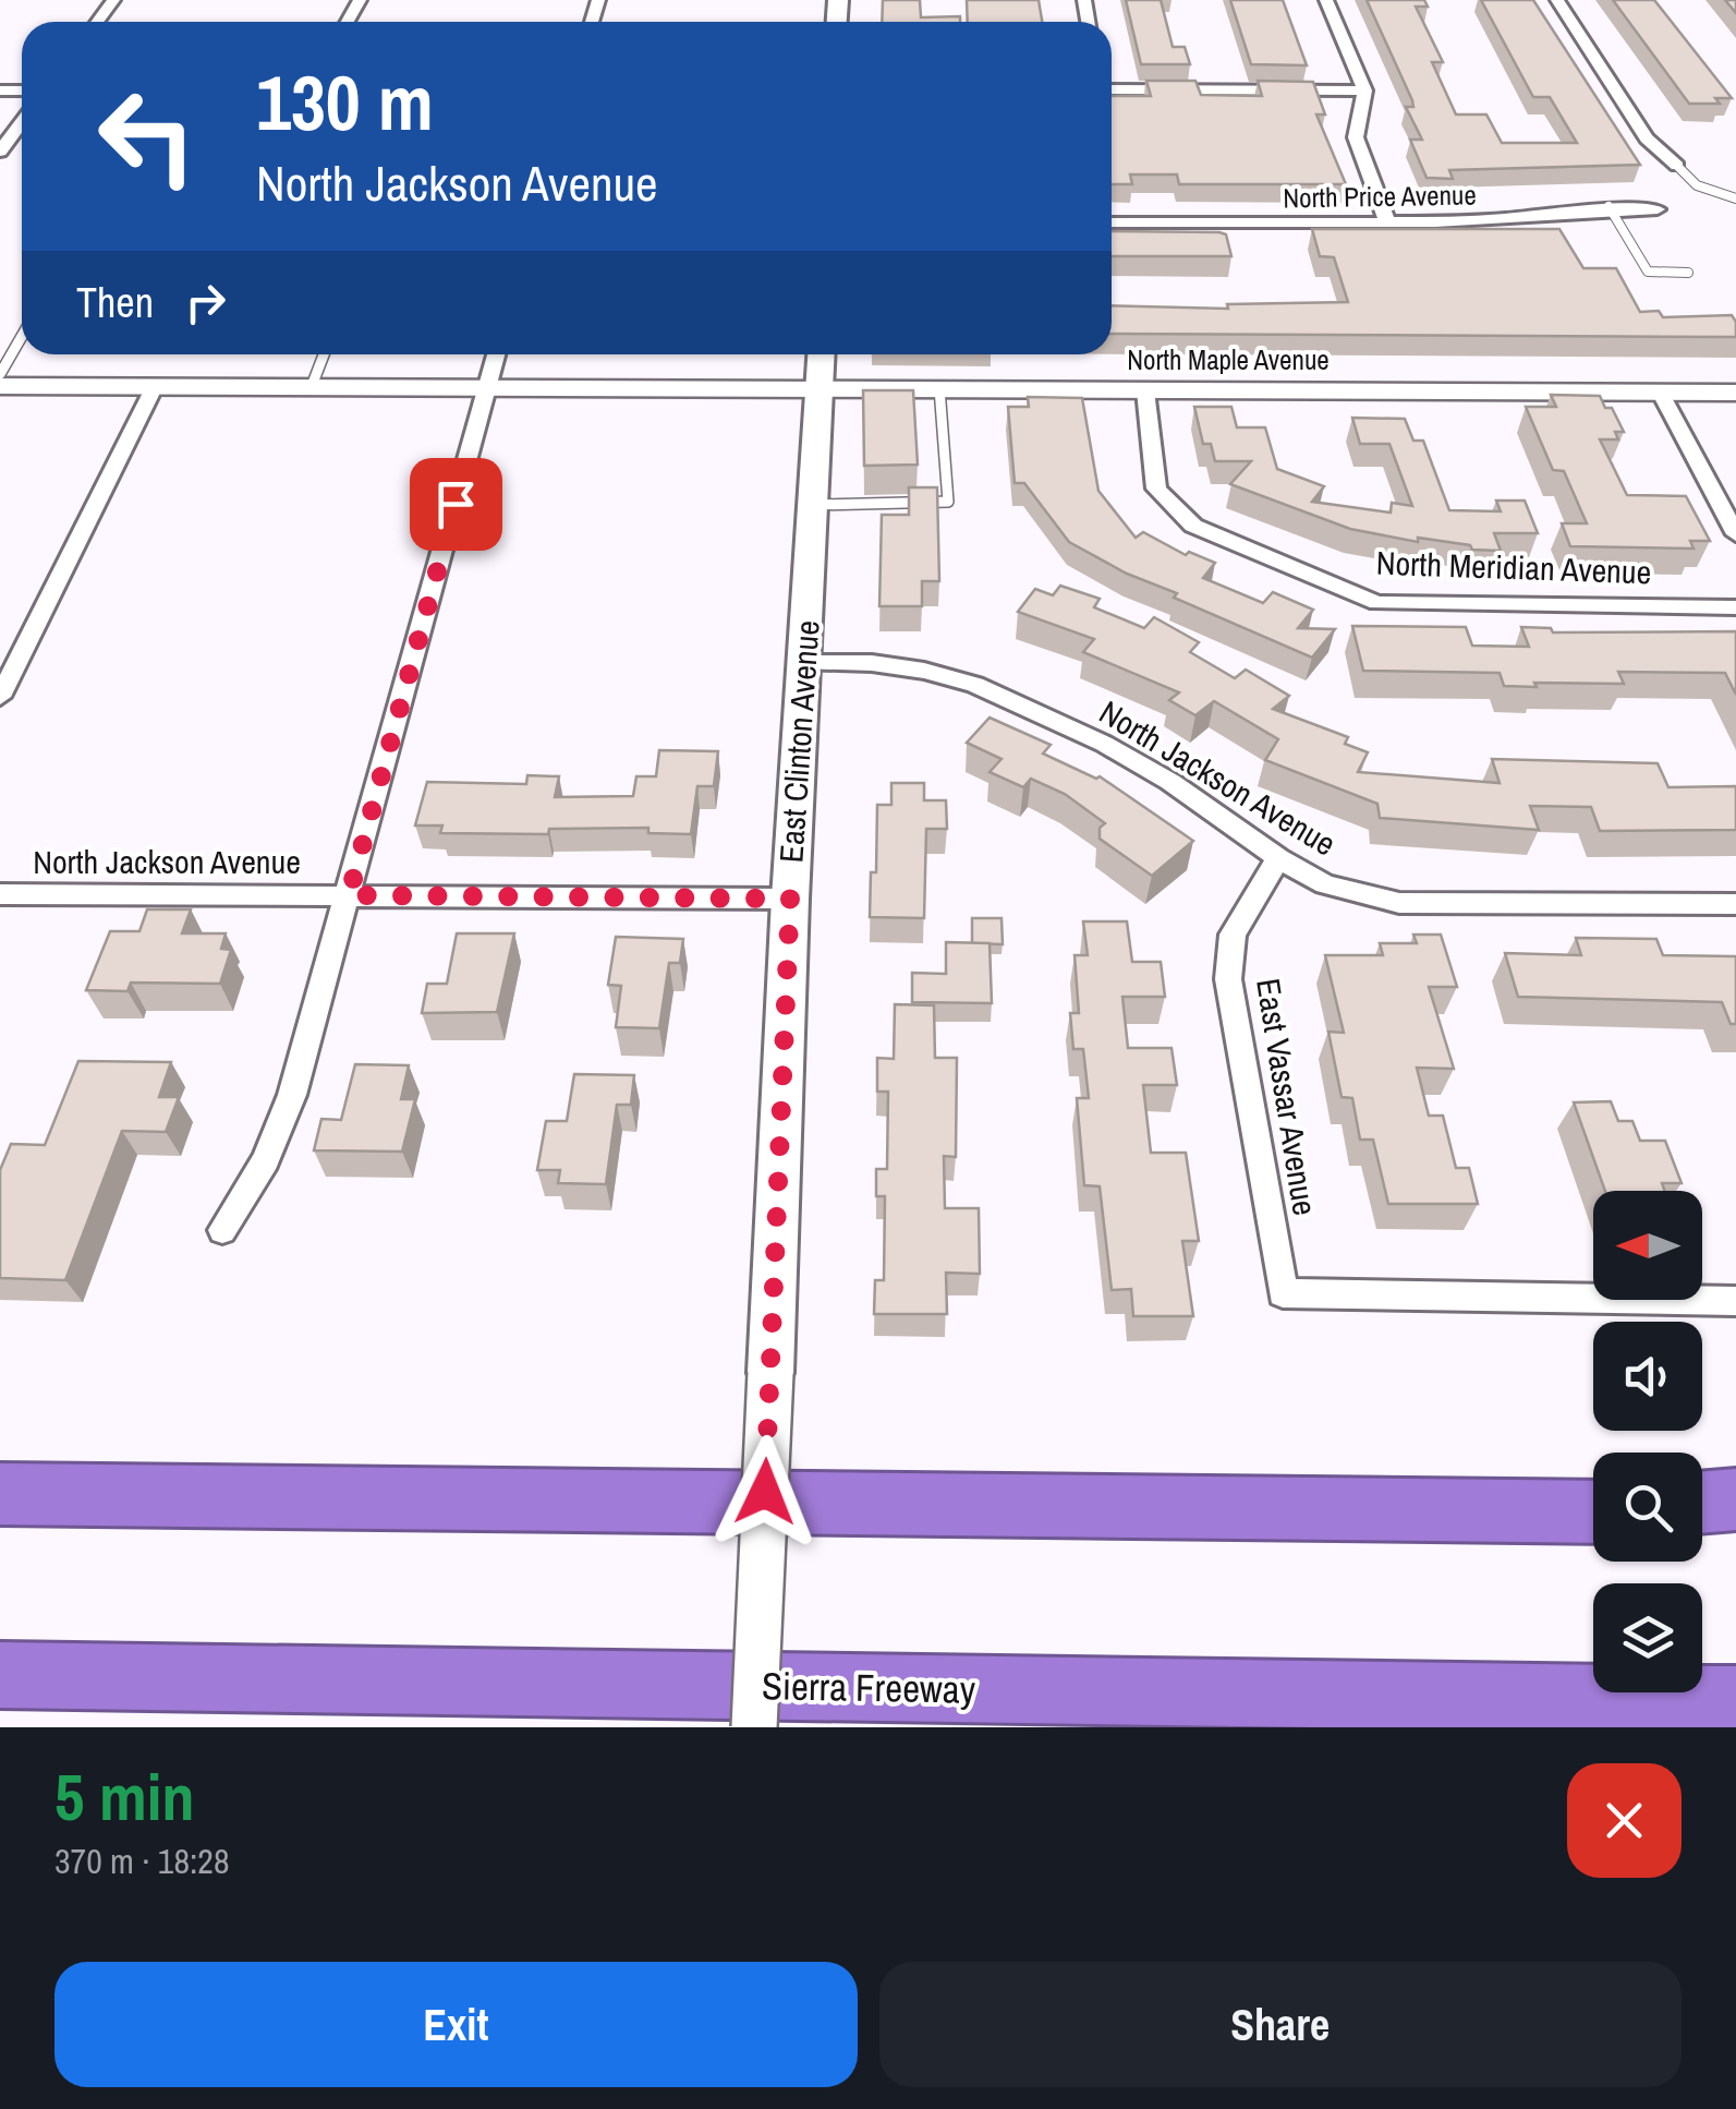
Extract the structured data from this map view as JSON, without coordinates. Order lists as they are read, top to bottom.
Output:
{
  "streets": {
    "highway": ["Sierra Freeway"],
    "main road": ["East Clinton Avenue"],
    "street": [
      "North Price Avenue",
      "North Maple Avenue",
      "North Meridian Avenue",
      "North Jackson Avenue",
      "East Vassar Avenue"
    ]
  },
  "crossings": [
    ["North Maple Avenue", "North Meridian Avenue"],
    ["North Maple Avenue", "East Clinton Avenue"],
    ["East Clinton Avenue", "North Jackson Avenue"],
    ["North Jackson Avenue", "East Vassar Avenue"]
  ],
  "north": "left",
  "page": {
    "turn": ["130 m", "North Jackson Avenue"],
    "then": "Then",
    "heading": ["5 min", "370 m · 18:28"],
    "buttons": ["Exit", "Share"]
  }
}
